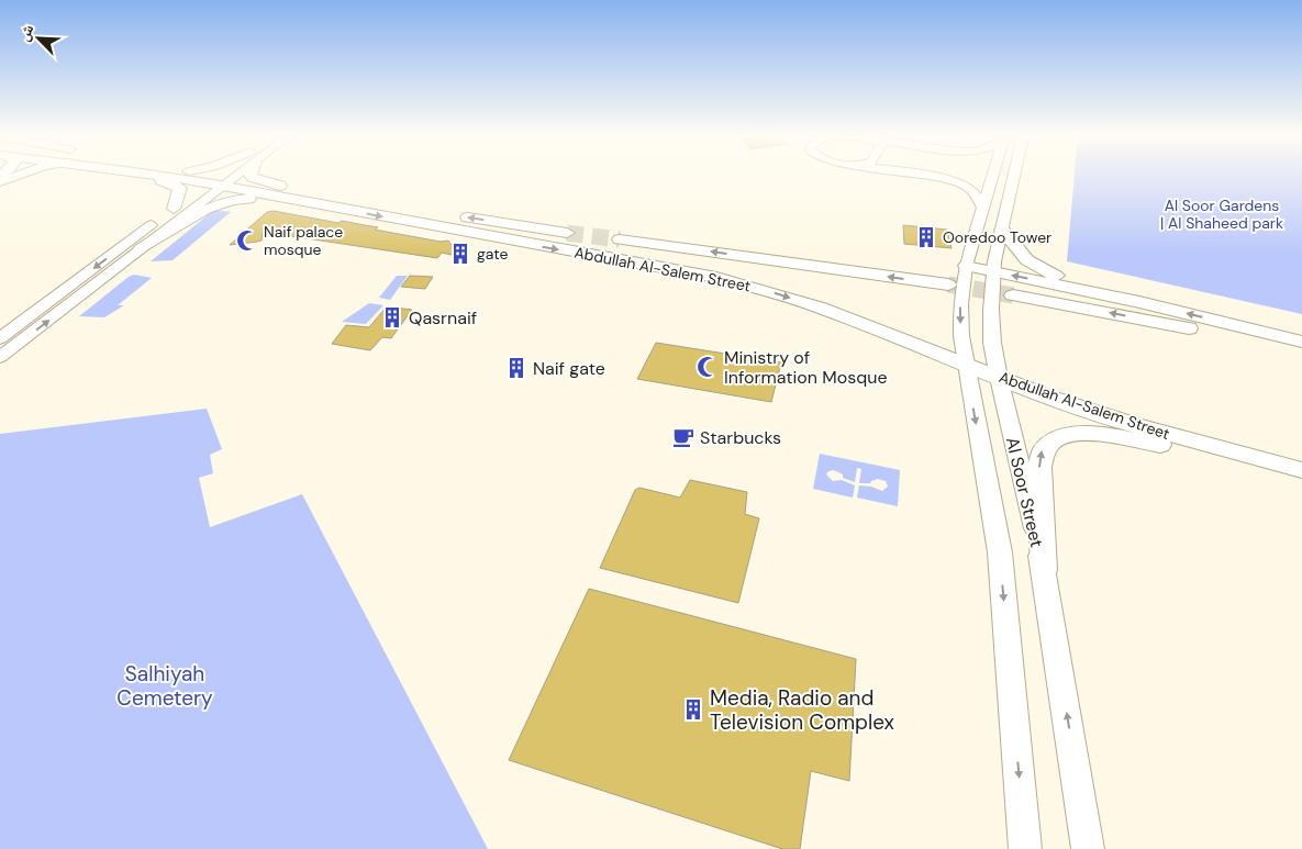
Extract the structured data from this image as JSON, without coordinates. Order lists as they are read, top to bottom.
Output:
{
  "streets": {
    "main road": ["Abdullah Al-Salem Street", "Al Soor Street"]
  },
  "crossings": [
    ["Abdullah Al-Salem Street", "Al Soor Street"]
  ],
  "parks": ["Al Soor Gardens | Al Shaheed park", "Salhiyah Cemetery"],
  "places": {
    "building": [
      "Ooredoo Tower",
      "gate",
      "Qasrnaif",
      "Naif gate",
      "Media, Radio and Television Complex"
    ],
    "mosque": ["Naif palace mosque", "Ministry of Information Mosque"],
    "cafe": ["Starbucks"]
  },
  "north": "top left"
}
